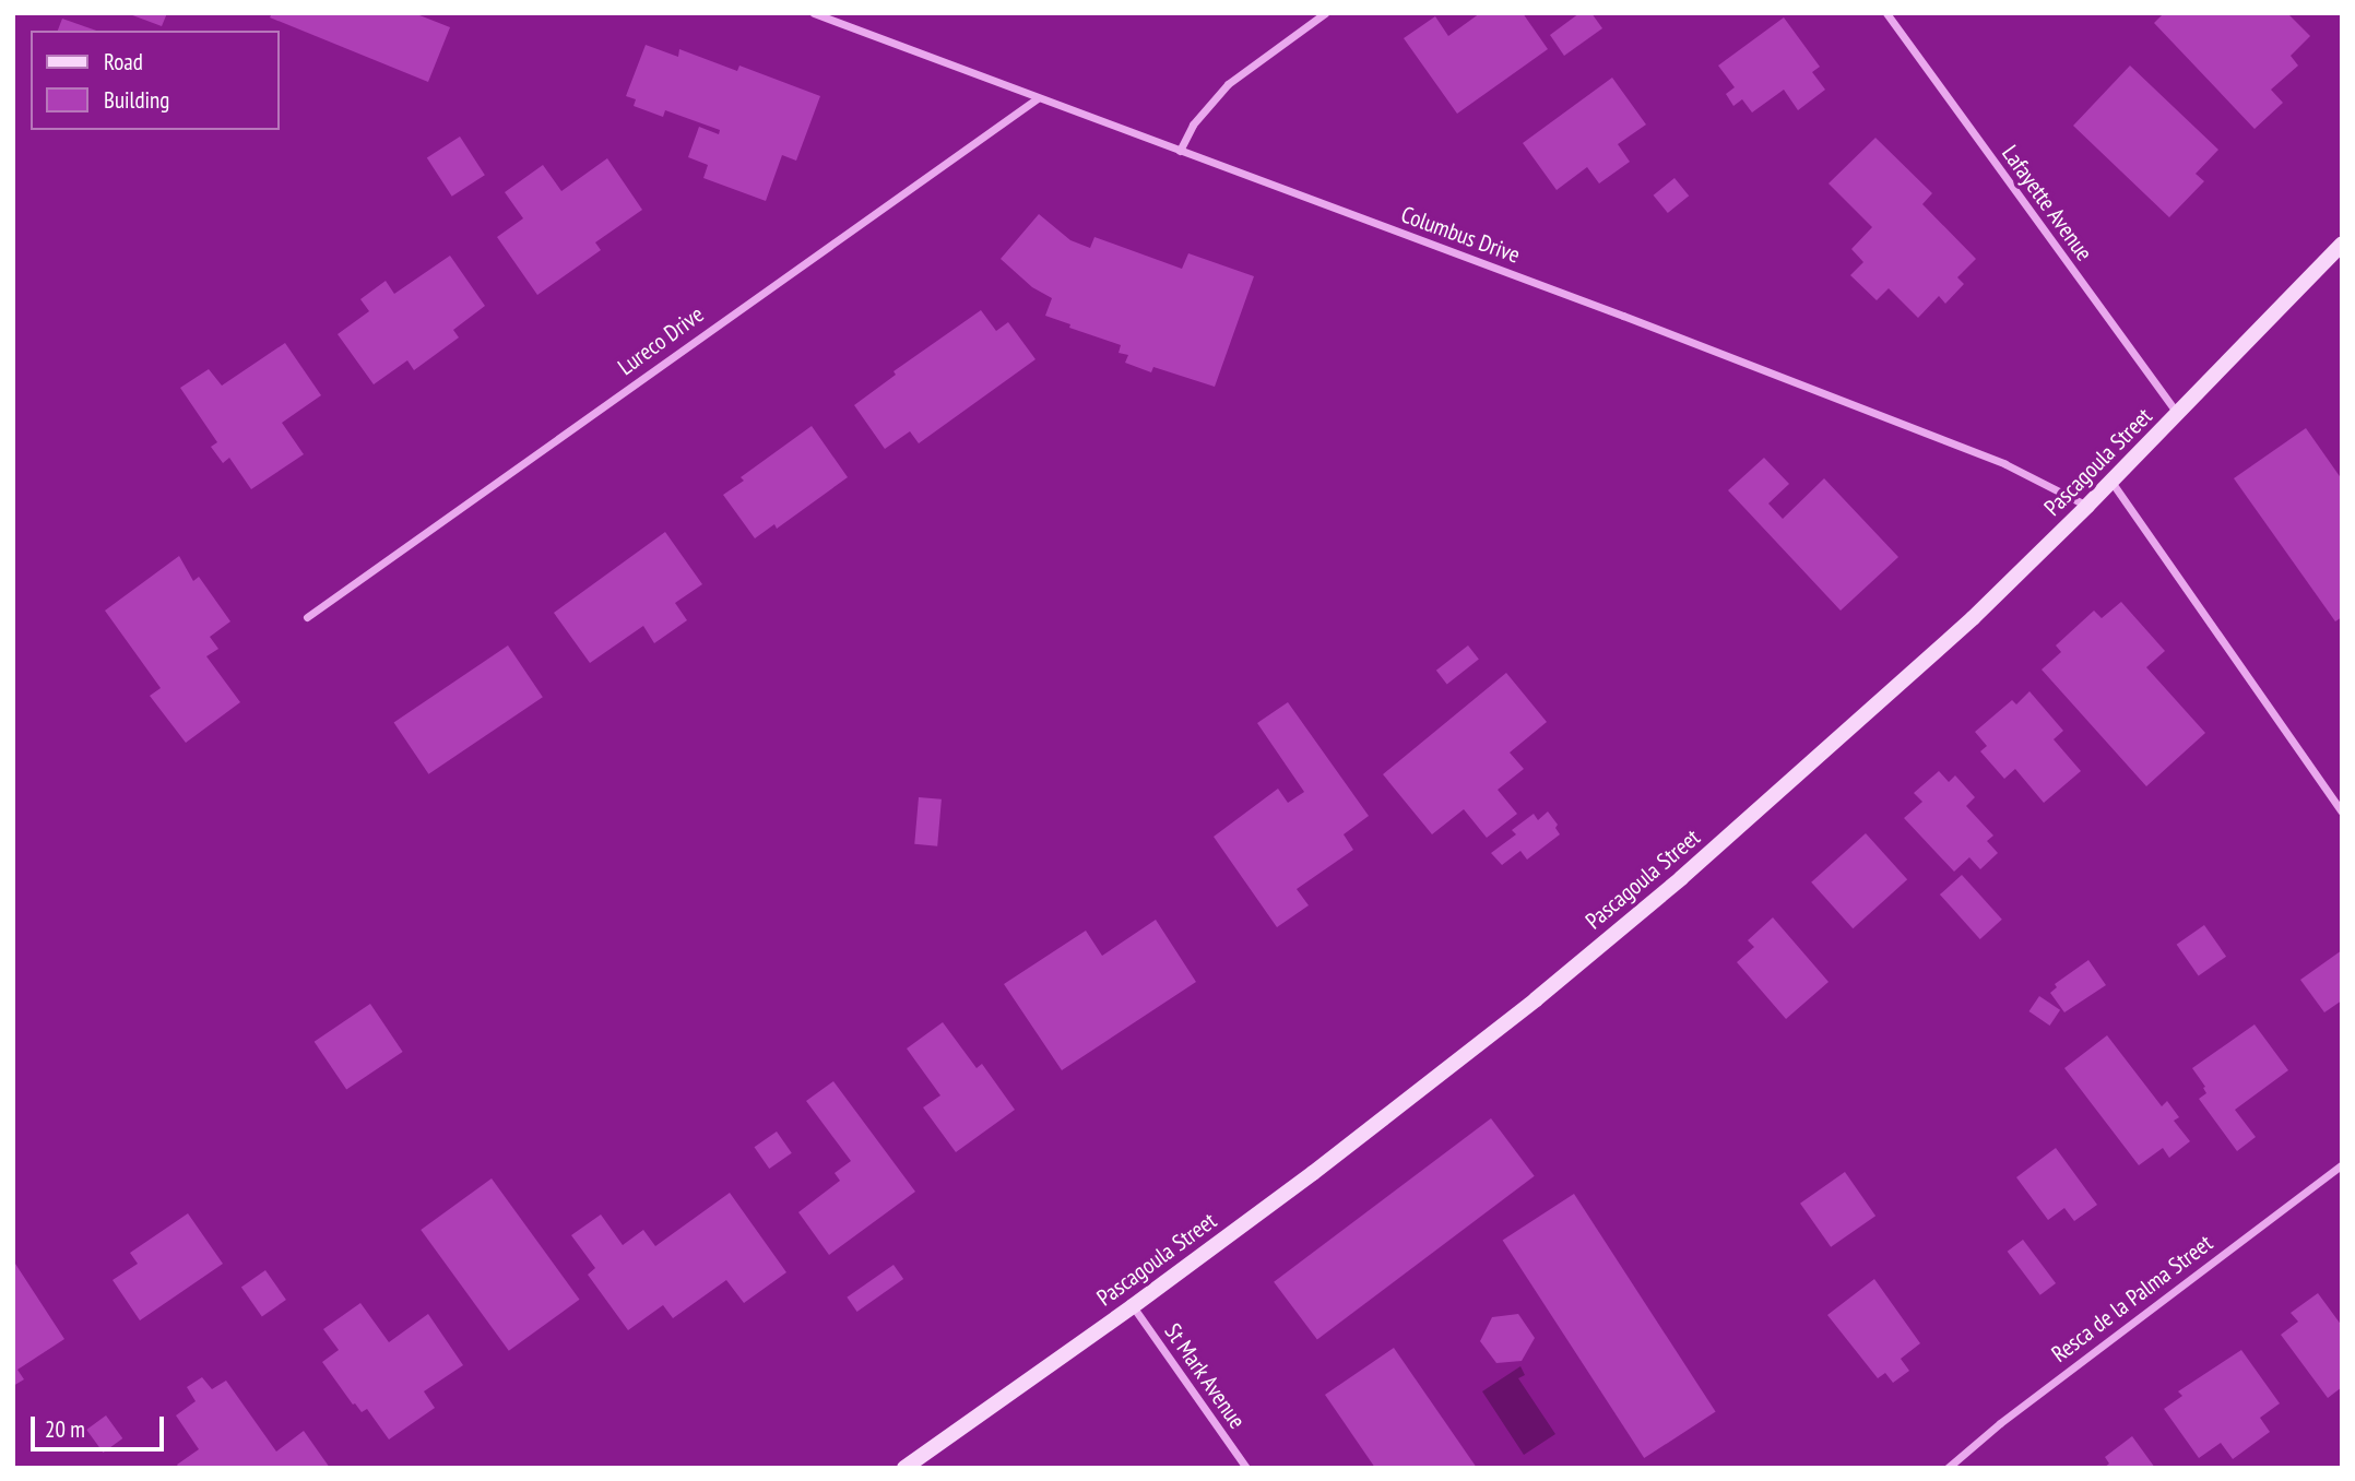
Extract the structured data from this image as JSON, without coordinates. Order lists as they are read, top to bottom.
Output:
{
  "streets": {
    "street": [
      "Lafayette Avenue",
      "Columbus Drive",
      "Lureco Drive",
      "Pascagoula Street",
      "Resca de la Palma Street",
      "St Mark Avenue"
    ]
  },
  "crossings": [
    ["Lafayette Avenue", "Pascagoula Street"],
    ["Columbus Drive", "Lureco Drive"],
    ["Columbus Drive", "Pascagoula Street"],
    ["Pascagoula Street", "St Mark Avenue"]
  ],
  "legend": ["Road", "Building"],
  "scale_bar": "20 m"
}
